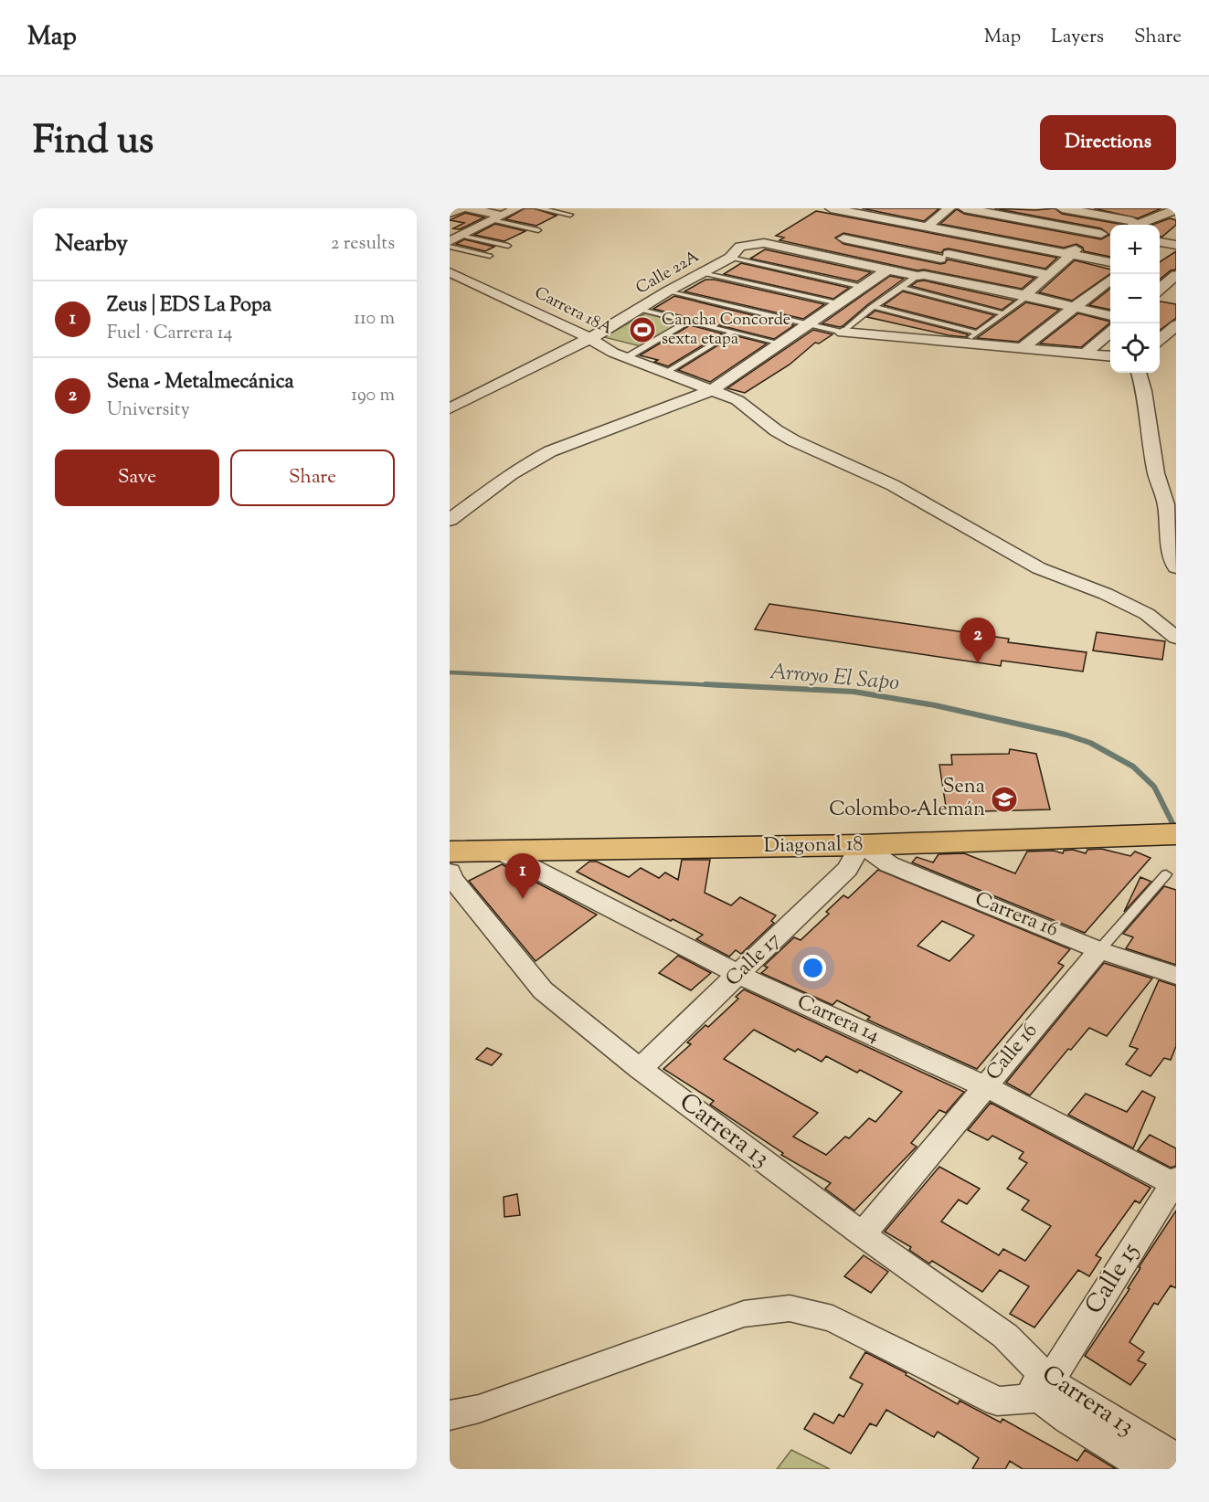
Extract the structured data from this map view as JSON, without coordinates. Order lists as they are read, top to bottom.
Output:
{
  "streets": {
    "main road": ["Diagonal 18"],
    "street": [
      "Calle 22A",
      "Carrera 18A",
      "Carrera 16",
      "Calle 17",
      "Carrera 14",
      "Calle 16",
      "Carrera 13",
      "Calle 15"
    ]
  },
  "crossings": [
    ["Calle 22A", "Carrera 18A"],
    ["Diagonal 18", "Carrera 16"],
    ["Diagonal 18", "Calle 17"],
    ["Diagonal 18", "Carrera 14"],
    ["Carrera 16", "Calle 17"],
    ["Carrera 16", "Calle 16"],
    ["Calle 17", "Carrera 14"],
    ["Calle 17", "Carrera 13"],
    ["Carrera 14", "Calle 16"],
    ["Carrera 14", "Calle 15"],
    ["Calle 16", "Carrera 13"],
    ["Carrera 13", "Calle 15"]
  ],
  "water": ["Arroyo El Sapo"],
  "places": {
    "sports": ["Cancha Concorde sexta etapa"],
    "school or university": ["Sena Colombo-Alemán"]
  },
  "page": {
    "header": "Map",
    "nav": ["Map", "Layers", "Share"],
    "title": "Find us",
    "buttons": [
      "Directions",
      ["Save", "Share"]
    ],
    "heading": ["Nearby", "2 results"],
    "map_buttons": ["+", "−"],
    "list": [
      {
        "mark": "1",
        "name": "Zeus | EDS La Popa",
        "note": "Fuel · Carrera 14",
        "value": "110 m"
      },
      {
        "mark": "2",
        "name": "Sena - Metalmecánica",
        "note": "University",
        "value": "190 m"
      }
    ],
    "pins": ["2", "1"]
  }
}
